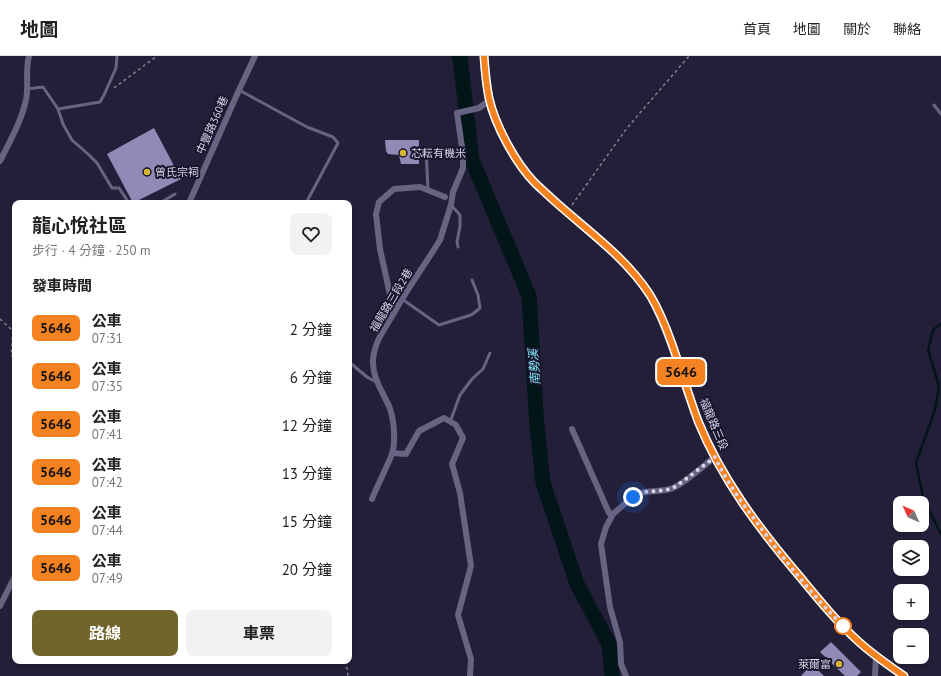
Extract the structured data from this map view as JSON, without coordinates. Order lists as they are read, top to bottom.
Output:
{
  "streets": {
    "main road": ["福龍路三段"],
    "street": ["中豐路360巷", "福龍路三段2巷"]
  },
  "crossings": [
    ["福龍路三段2巷", "福龍路三段"]
  ],
  "water": ["南勢溪"],
  "places": ["芯耘有機米", "曾氏宗祠", "萊爾富"],
  "lines": ["bus line 5646"],
  "north": "top left",
  "page": {
    "header": "地圖",
    "nav": [
      "首頁",
      "地圖",
      "關於",
      "聯絡"
    ],
    "on_map": "5646",
    "heading": [
      ["龍心悅社區", "步行 · 4 分鐘 · 250 m"],
      "發車時間"
    ],
    "list": [
      {
        "mark": "5646",
        "name": "公車",
        "note": "07:31",
        "value": "2 分鐘"
      },
      {
        "mark": "5646",
        "name": "公車",
        "note": "07:35",
        "value": "6 分鐘"
      },
      {
        "mark": "5646",
        "name": "公車",
        "note": "07:41",
        "value": "12 分鐘"
      },
      {
        "mark": "5646",
        "name": "公車",
        "note": "07:42",
        "value": "13 分鐘"
      },
      {
        "mark": "5646",
        "name": "公車",
        "note": "07:44",
        "value": "15 分鐘"
      },
      {
        "mark": "5646",
        "name": "公車",
        "note": "07:49",
        "value": "20 分鐘"
      }
    ],
    "map_buttons": ["+", "−"],
    "buttons": ["路線", "車票"]
  }
}
